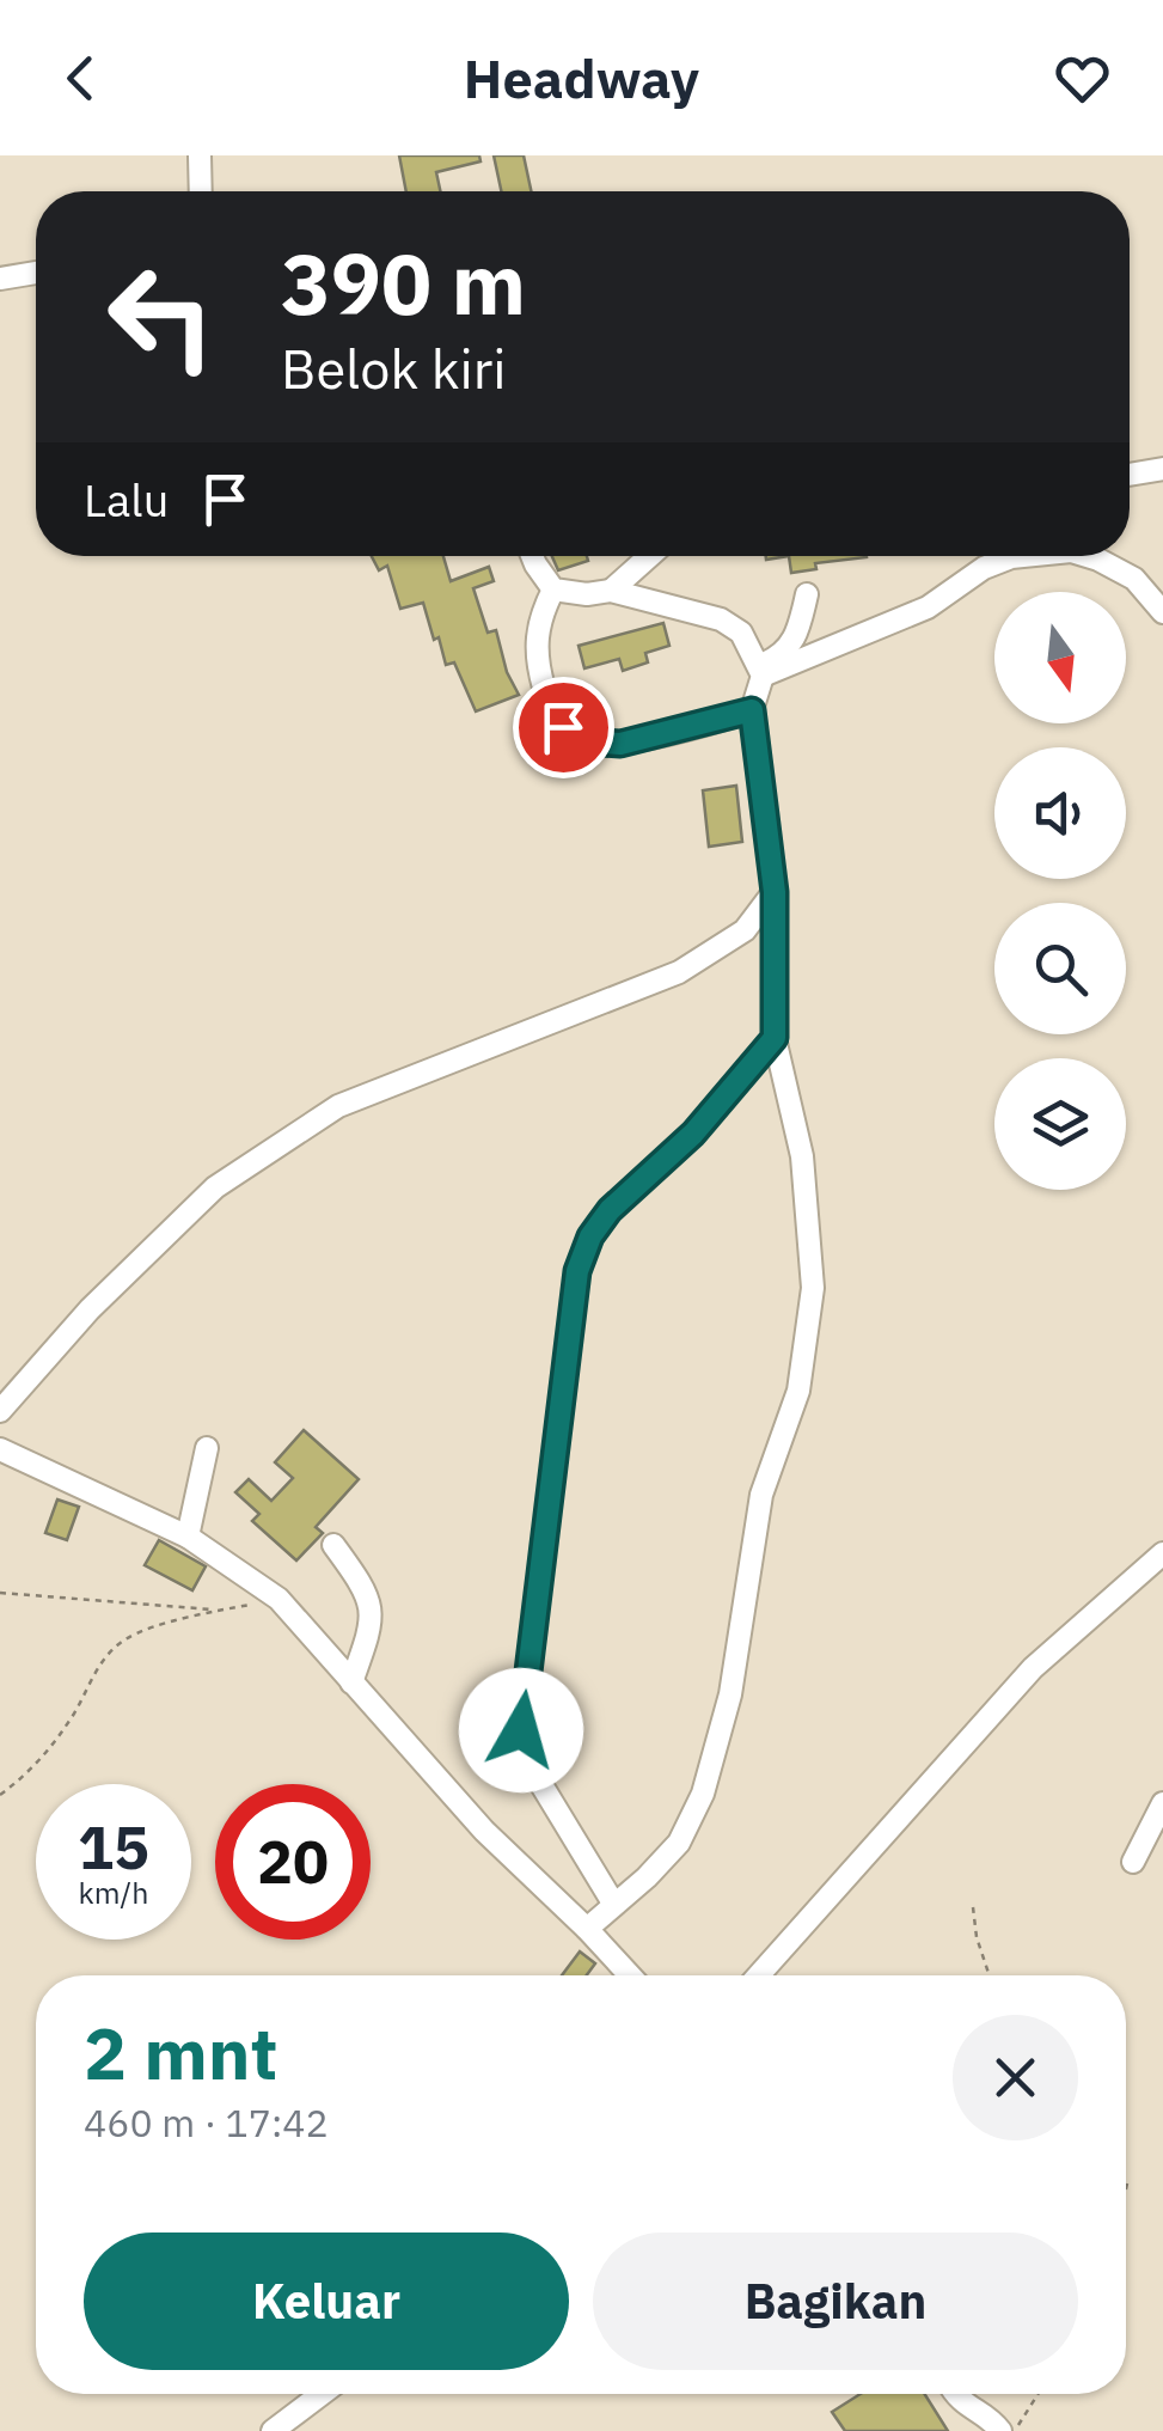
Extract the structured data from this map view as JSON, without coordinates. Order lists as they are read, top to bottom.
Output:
{
  "north": "bottom",
  "page": {
    "header": "Headway",
    "turn": ["390 m", "Belok kiri"],
    "then": "Lalu",
    "speed": "15 km/h",
    "limit": "20",
    "heading": ["2 mnt", "460 m · 17:42"],
    "buttons": ["Keluar", "Bagikan"]
  }
}
